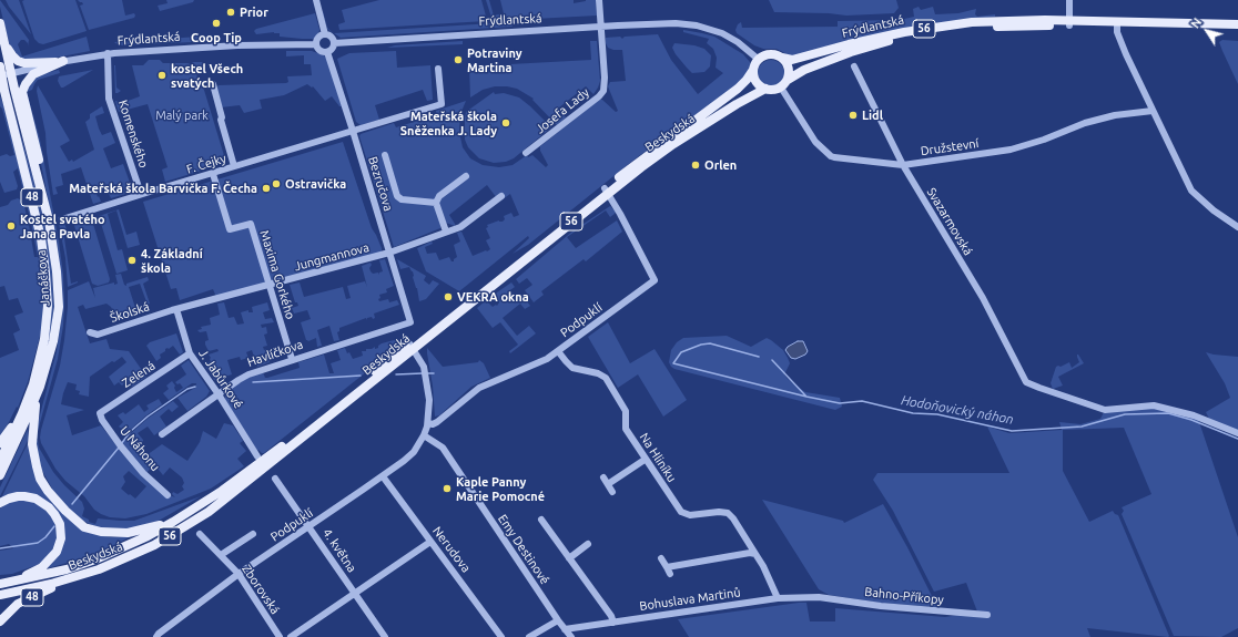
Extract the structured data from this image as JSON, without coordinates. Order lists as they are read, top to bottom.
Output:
{
  "streets": {
    "main road": [
      "Frýdlantská",
      "56",
      "Beskydská",
      "48",
      "Janáčkova"
    ],
    "street": [
      "Josefa Lady",
      "Komenského",
      "Družstevní",
      "F. Čejky",
      "Bezručova",
      "Svazarmovská",
      "Jungmannova",
      "Maxima Gorkého",
      "Školská",
      "Podpuklí",
      "Havlíčkova",
      "Zelená",
      "J. Jabůrkové",
      "U Náhonu",
      "Na Hliníku",
      "Nerudova",
      "Emy Destinové",
      "4. května",
      "Zborovská",
      "Bahno-Příkopy",
      "Bohuslava Martinů"
    ]
  },
  "crossings": [
    ["Frýdlantská", "56"],
    ["Frýdlantská", "Josefa Lady"],
    ["Frýdlantská", "Beskydská"],
    ["Frýdlantská", "Komenského"],
    ["Frýdlantská", "Družstevní"],
    ["Frýdlantská", "Bezručova"],
    ["Frýdlantská", "48"],
    ["Frýdlantská", "Janáčkova"],
    ["56", "Beskydská"],
    ["56", "Družstevní"],
    ["Beskydská", "Družstevní"],
    ["Beskydská", "48"],
    ["Beskydská", "Podpuklí"],
    ["Komenského", "F. Čejky"],
    ["Družstevní", "Svazarmovská"],
    ["F. Čejky", "Bezručova"],
    ["F. Čejky", "Maxima Gorkého"],
    ["Bezručova", "Jungmannova"],
    ["Bezručova", "Havlíčkova"],
    ["48", "Janáčkova"],
    ["Jungmannova", "Maxima Gorkého"],
    ["Jungmannova", "Školská"],
    ["Jungmannova", "J. Jabůrkové"],
    ["Maxima Gorkého", "Havlíčkova"],
    ["Školská", "J. Jabůrkové"],
    ["Podpuklí", "Na Hliníku"],
    ["Podpuklí", "Nerudova"],
    ["Podpuklí", "Emy Destinové"],
    ["Podpuklí", "4. května"],
    ["Podpuklí", "Zborovská"],
    ["Havlíčkova", "J. Jabůrkové"],
    ["Zelená", "J. Jabůrkové"],
    ["Zelená", "U Náhonu"],
    ["Na Hliníku", "Bohuslava Martinů"],
    ["Emy Destinové", "Bohuslava Martinů"],
    ["Bahno-Příkopy", "Bohuslava Martinů"]
  ],
  "water": ["Hodoňovický náhon"],
  "parks": ["Malý park"],
  "places": [
    "Prior",
    "Coop Tip",
    "Potraviny Martina",
    "kostel Všech svatých",
    "Lidl",
    "Mateřská škola Sněženka J. Lady",
    "Orlen",
    "Ostravička",
    "Mateřská škola Barvička F. Čecha",
    "Kostel svatého Jana a Pavla",
    "4. Základní škola",
    "VEKRA okna",
    "Kaple Panny Marie Pomocné"
  ],
  "north": "top left"
}
